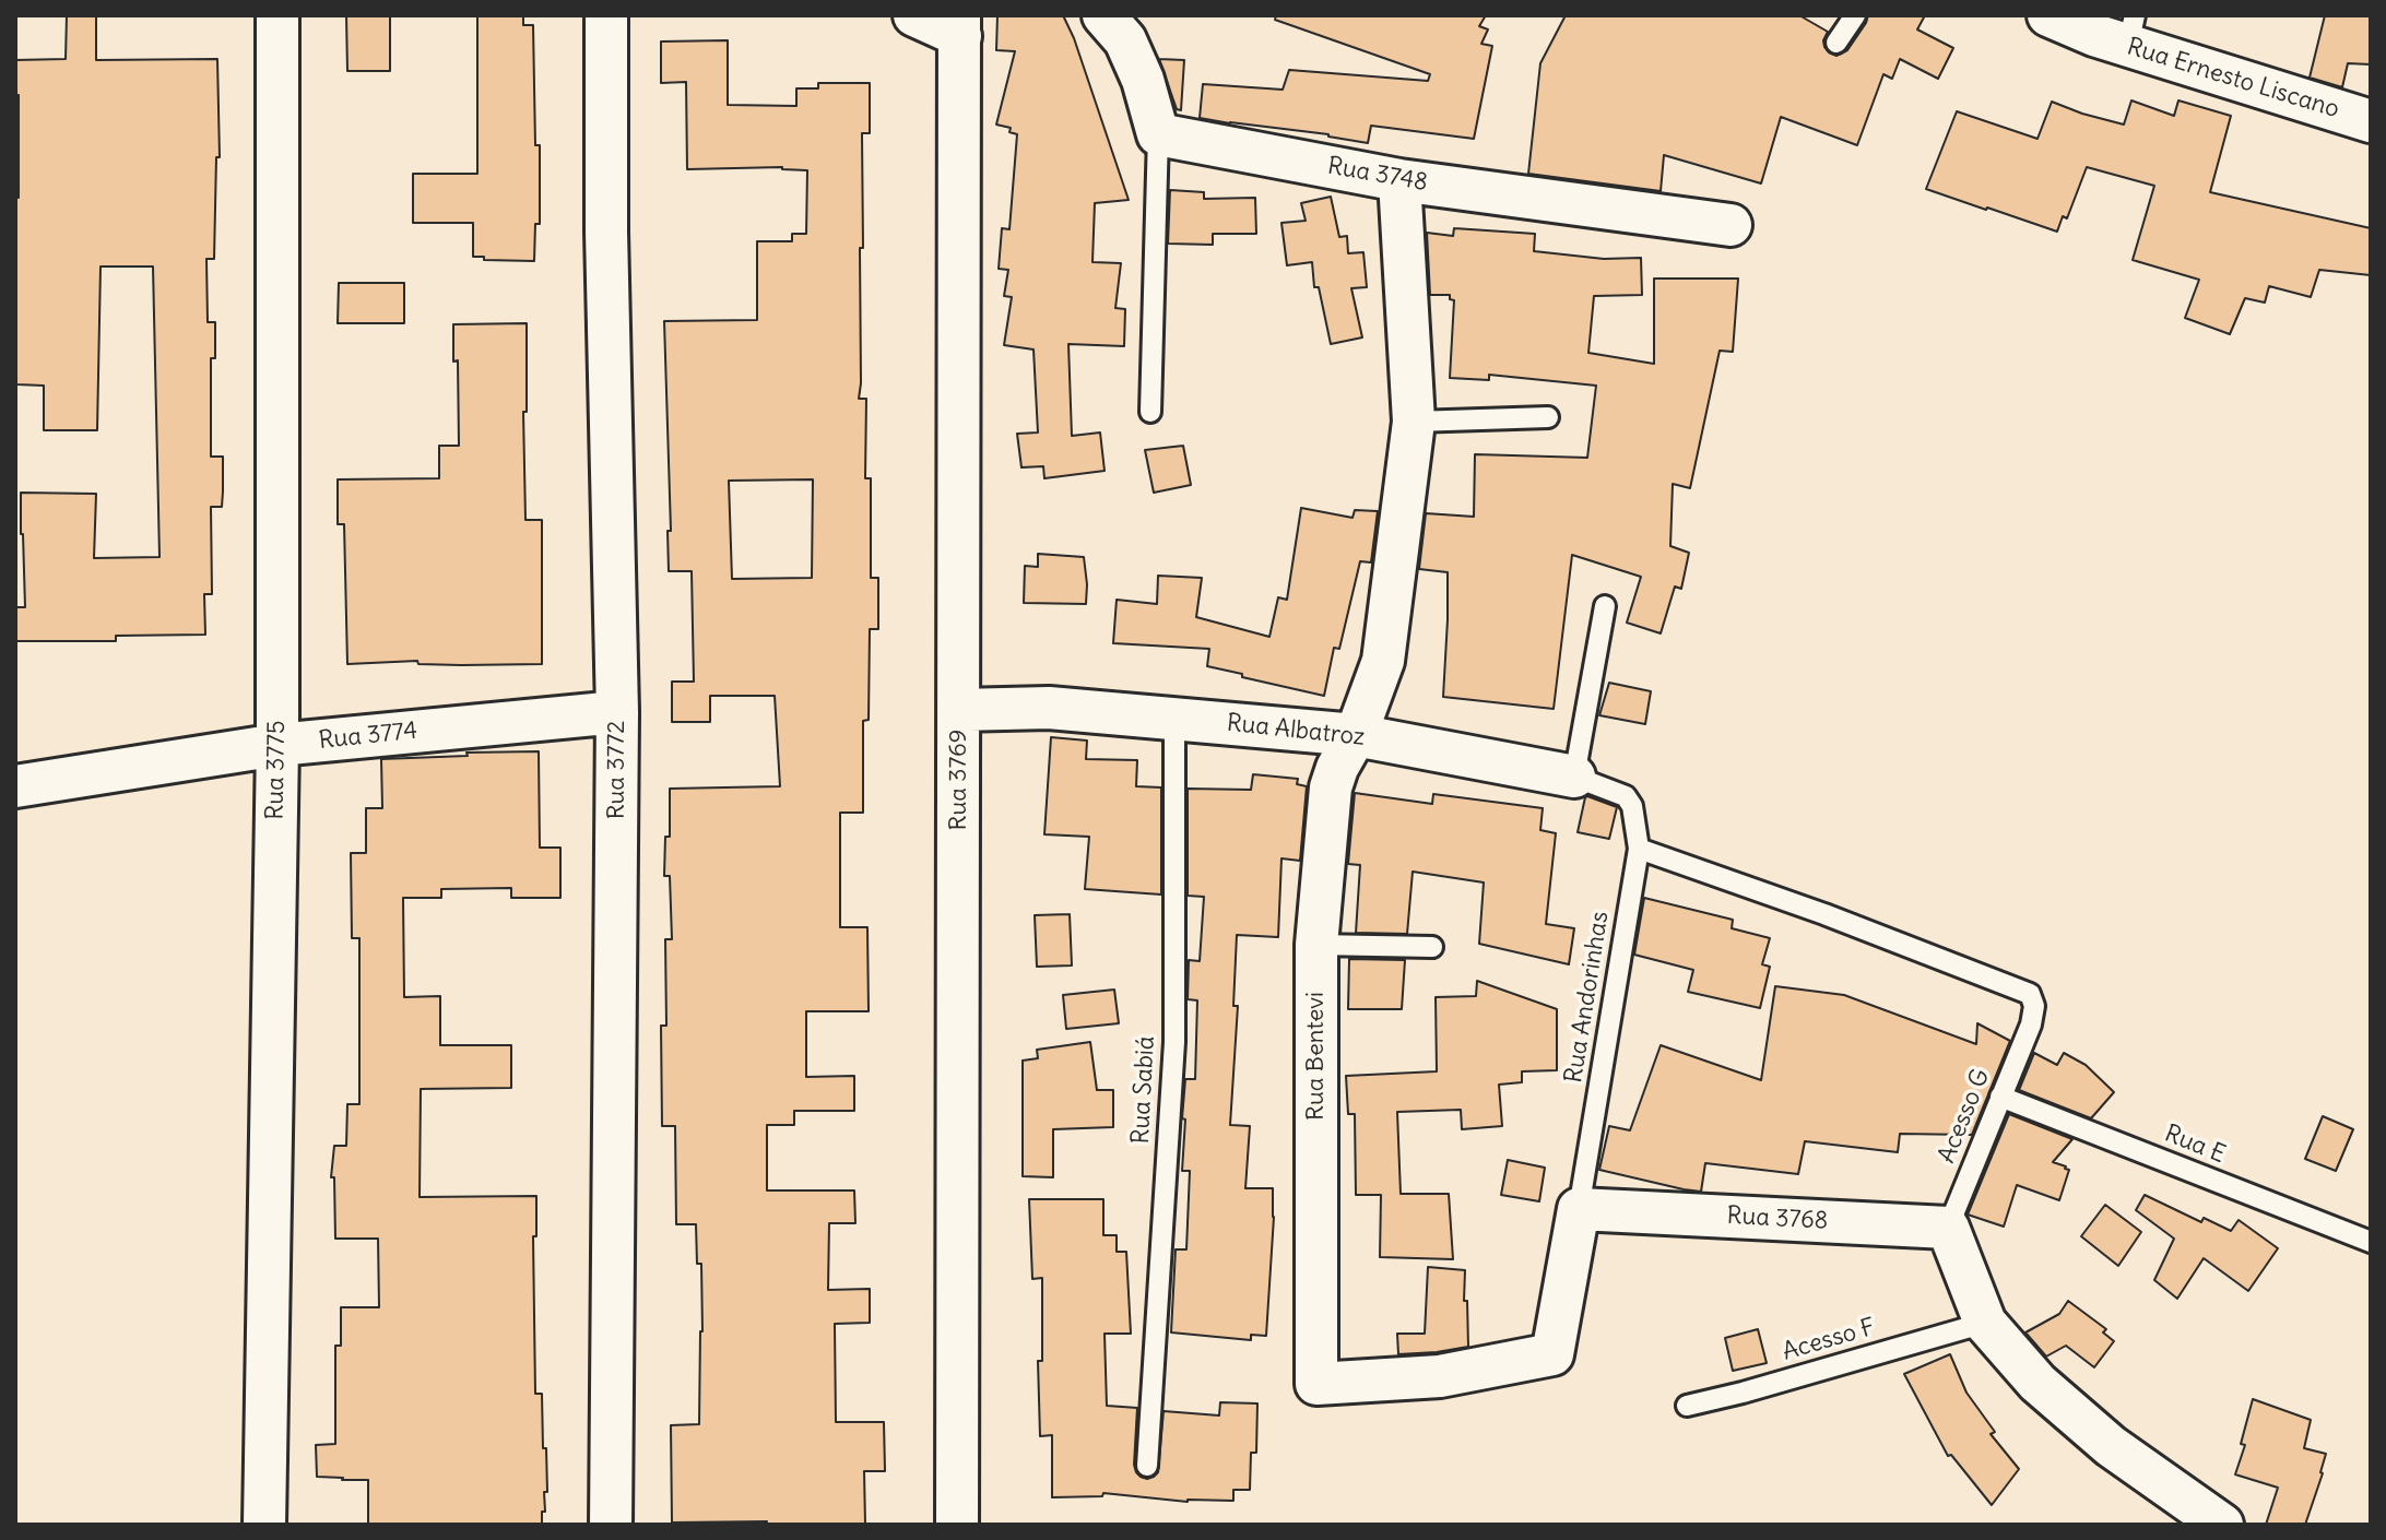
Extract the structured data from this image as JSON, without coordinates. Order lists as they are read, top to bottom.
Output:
{
  "streets": {
    "street": [
      "Rua Ernesto Liscano",
      "Rua 3748",
      "Rua Albatroz",
      "Rua 3774",
      "Rua 3775",
      "Rua 3772",
      "Rua 3769",
      "Rua Bentevi",
      "Rua 3768"
    ],
    "lane": [
      "Rua Andorinhas",
      "Rua Sabiá",
      "Acesso G",
      "Rua E",
      "Acesso F"
    ]
  },
  "crossings": [
    ["Rua 3748", "Rua Bentevi"],
    ["Rua Albatroz", "Rua 3769"],
    ["Rua Albatroz", "Rua Andorinhas"],
    ["Rua Albatroz", "Rua Bentevi"],
    ["Rua Albatroz", "Rua Sabiá"],
    ["Rua 3774", "Rua 3775"],
    ["Rua 3774", "Rua 3772"],
    ["Rua Andorinhas", "Rua Bentevi"],
    ["Rua Andorinhas", "Acesso G"],
    ["Rua Andorinhas", "Rua 3768"],
    ["Rua Bentevi", "Rua 3768"],
    ["Acesso G", "Rua E"],
    ["Acesso G", "Rua 3768"]
  ]
}
